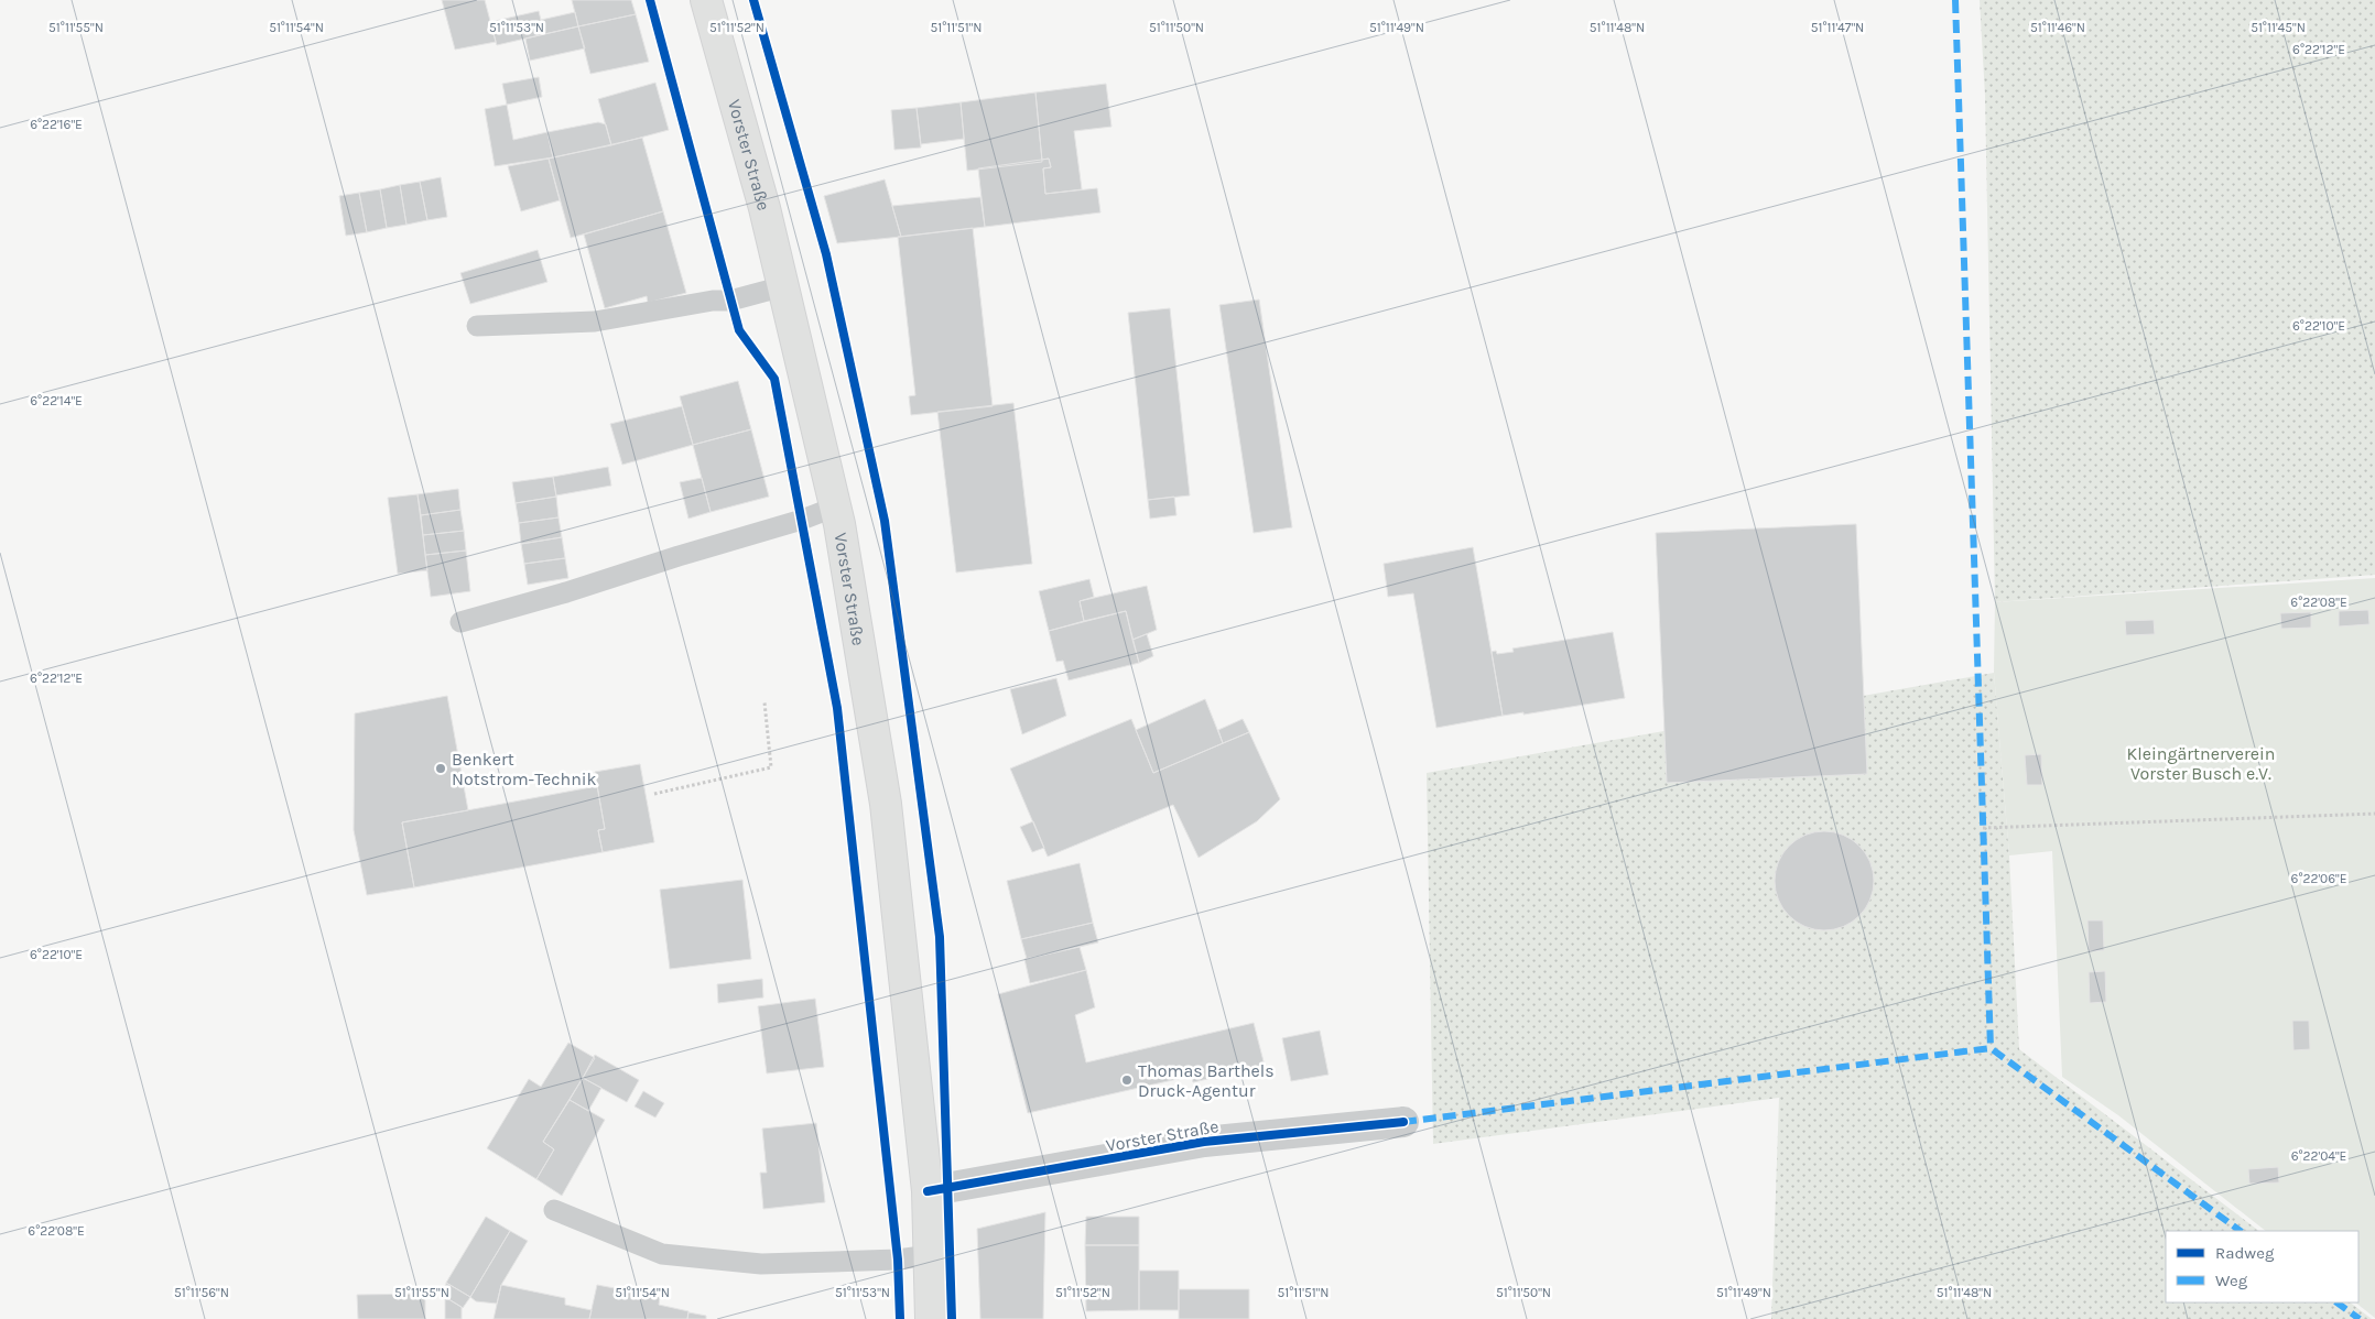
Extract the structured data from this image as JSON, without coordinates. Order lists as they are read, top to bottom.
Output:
{
  "streets": {
    "main road": ["Vorster Straße"]
  },
  "parks": ["Kleingärtnerverein Vorster Busch e.V."],
  "places": ["Benkert Notstrom-Technik", "Thomas Barthels Druck-Agentur"],
  "legend": ["Radweg", "Weg"],
  "coordinates": [
    "51°11'55\"N",
    "51°11'54\"N",
    "51°11'53\"N",
    "51°11'51\"N",
    "51°11'48\"N",
    "51°11'47\"N",
    "51°11'46\"N",
    "51°11'52\"N",
    "51°11'50\"N",
    "51°11'49\"N",
    "51°11'45\"N",
    "6°22'12\"E",
    "6°22'16\"E",
    "6°22'10\"E",
    "6°22'14\"E",
    "6°22'08\"E",
    "6°22'06\"E",
    "6°22'04\"E",
    "51°11'56\"N"
  ]
}
